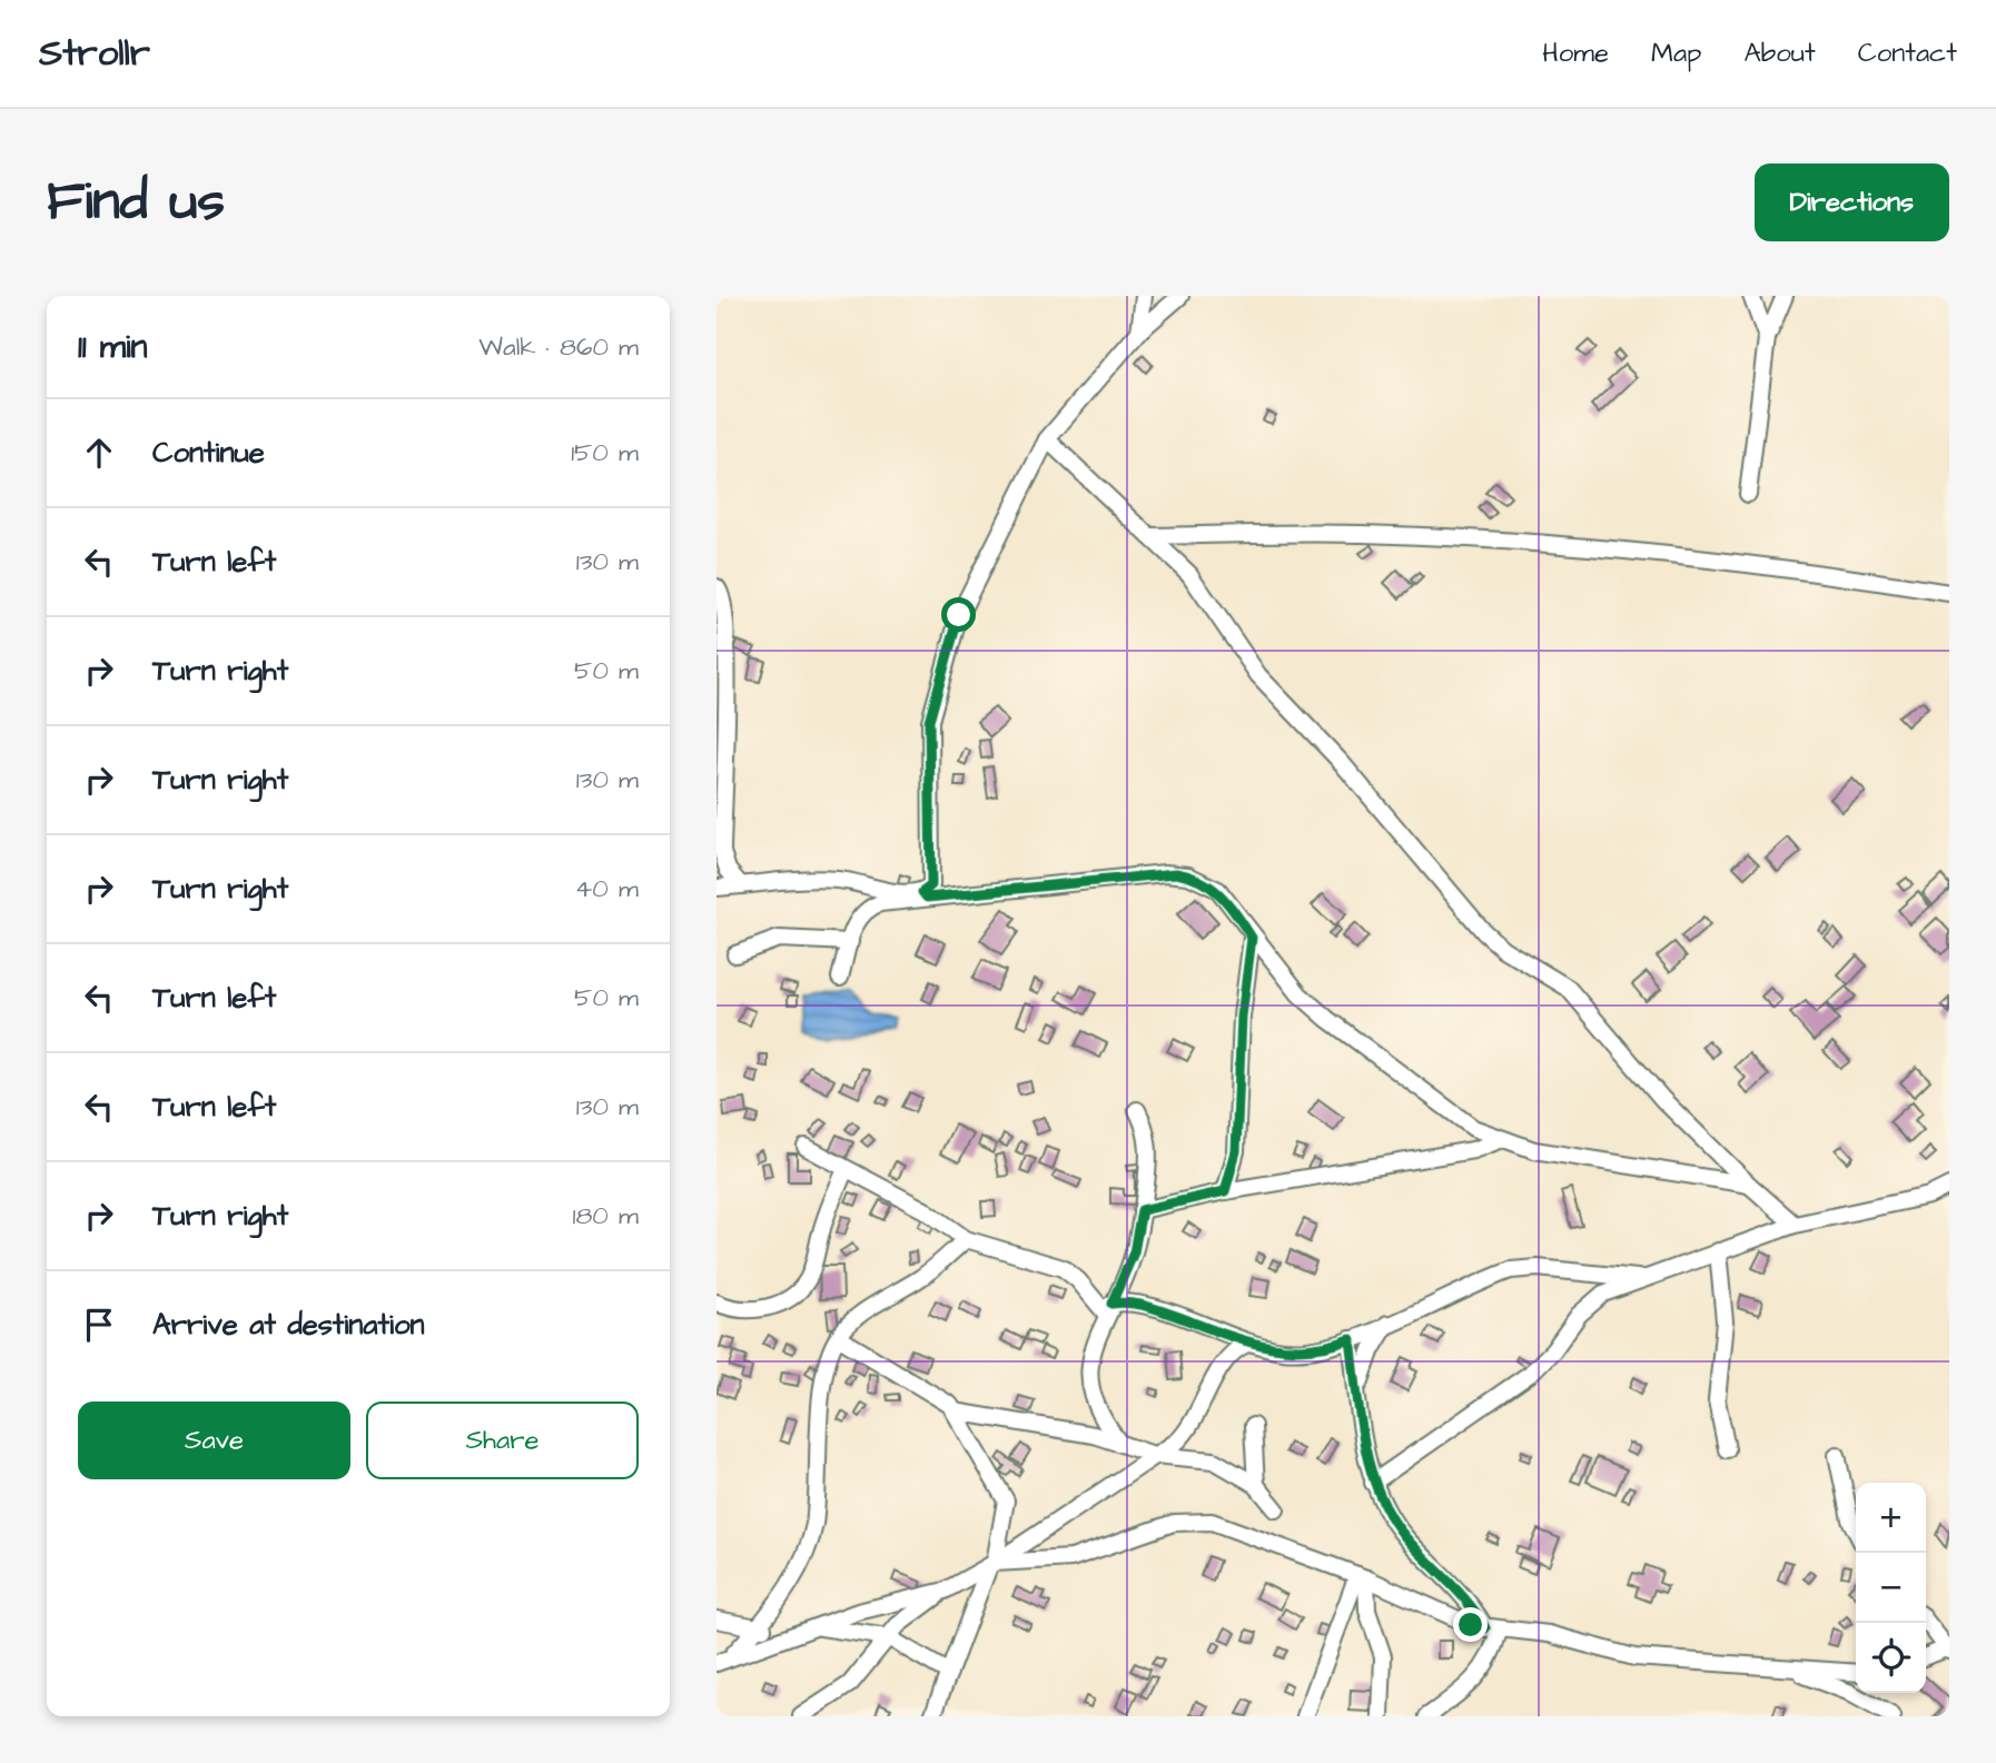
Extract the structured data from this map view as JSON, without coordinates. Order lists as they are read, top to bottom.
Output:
{
  "page": {
    "header": "Strollr",
    "nav": [
      "Home",
      "Map",
      "About",
      "Contact"
    ],
    "buttons": [
      "Directions",
      ["Save", "Share"]
    ],
    "title": "Find us",
    "heading": ["11 min", "Walk · 860 m"],
    "list": [
      ["Continue", "150 m"],
      ["Turn left", "130 m"],
      ["Turn right", "50 m"],
      ["Turn right", "130 m"],
      ["Turn right", "40 m"],
      ["Turn left", "50 m"],
      ["Turn left", "130 m"],
      ["Turn right", "180 m"],
      "Arrive at destination"
    ],
    "map_buttons": ["+", "−"]
  }
}
